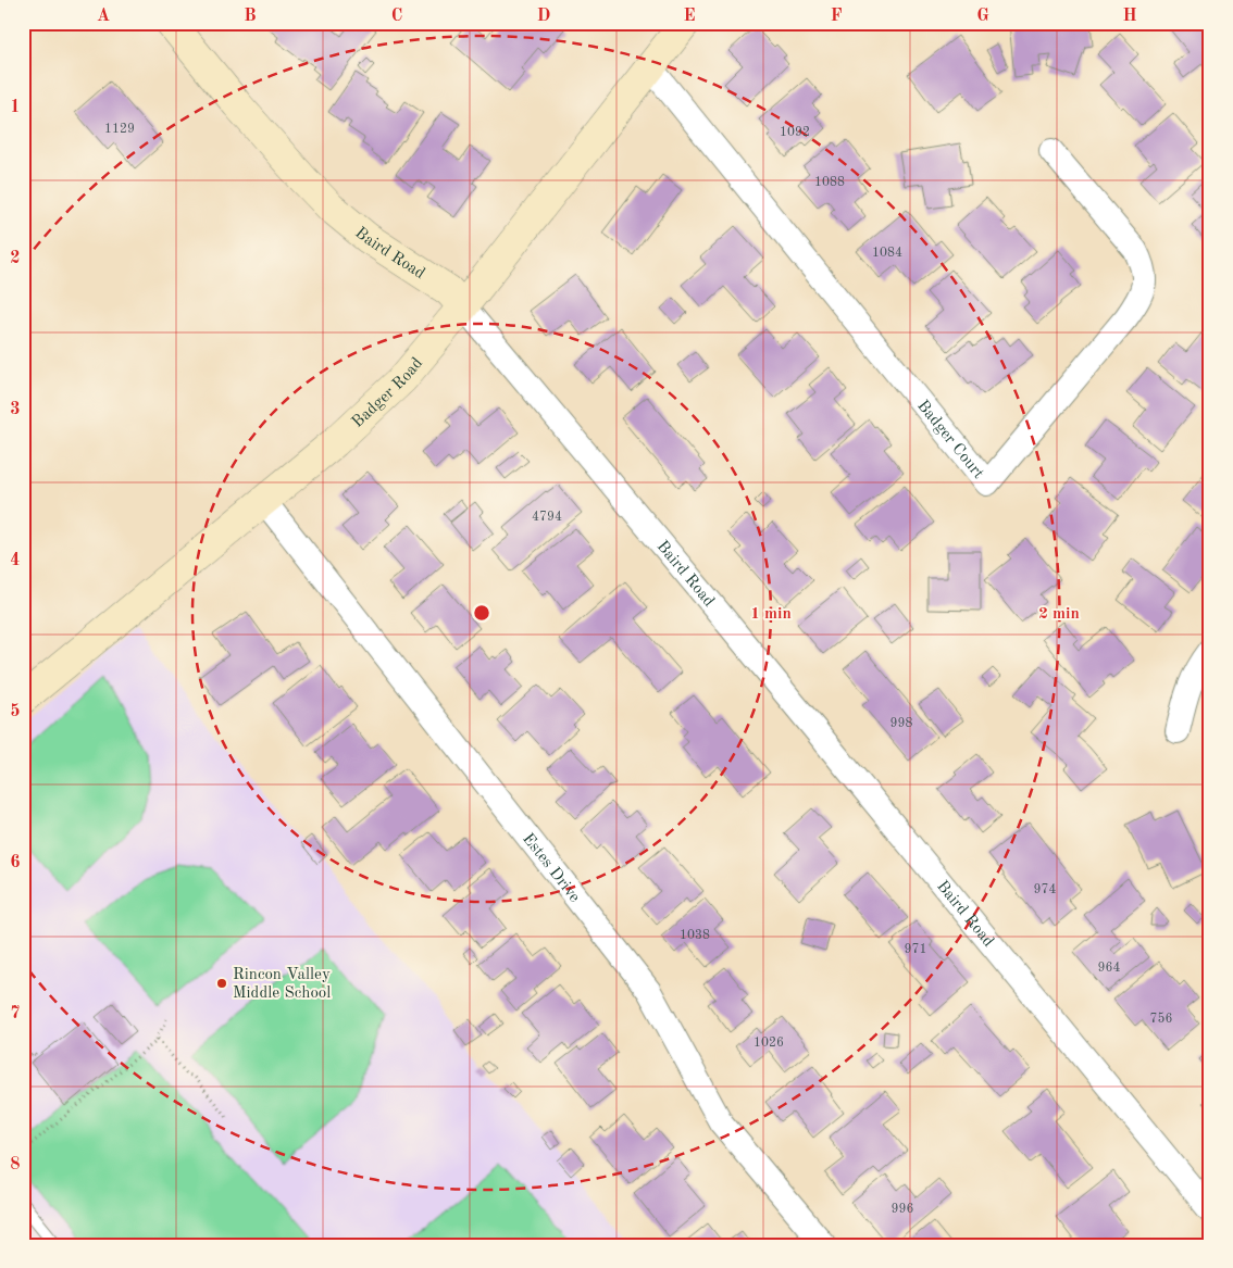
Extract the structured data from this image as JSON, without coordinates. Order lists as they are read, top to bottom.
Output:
{
  "streets": {
    "street": [
      "Baird Road",
      "Badger Road",
      "Badger Court",
      "Estes Drive"
    ]
  },
  "crossings": [
    ["Baird Road", "Badger Road"],
    ["Badger Road", "Badger Court"],
    ["Badger Road", "Estes Drive"]
  ],
  "places": ["Rincon Valley Middle School"],
  "house_numbers": [
    "1129",
    "1092",
    "1088",
    "1084",
    "4794",
    "998",
    "974",
    "1038",
    "971",
    "964",
    "756",
    "1026",
    "996"
  ],
  "grid": {
    "columns": [
      "A",
      "B",
      "C",
      "D",
      "E",
      "F",
      "G",
      "H"
    ],
    "rows": [
      "1",
      "2",
      "3",
      "4",
      "5",
      "6",
      "7",
      "8"
    ]
  },
  "rings": ["1 min", "2 min"]
}
